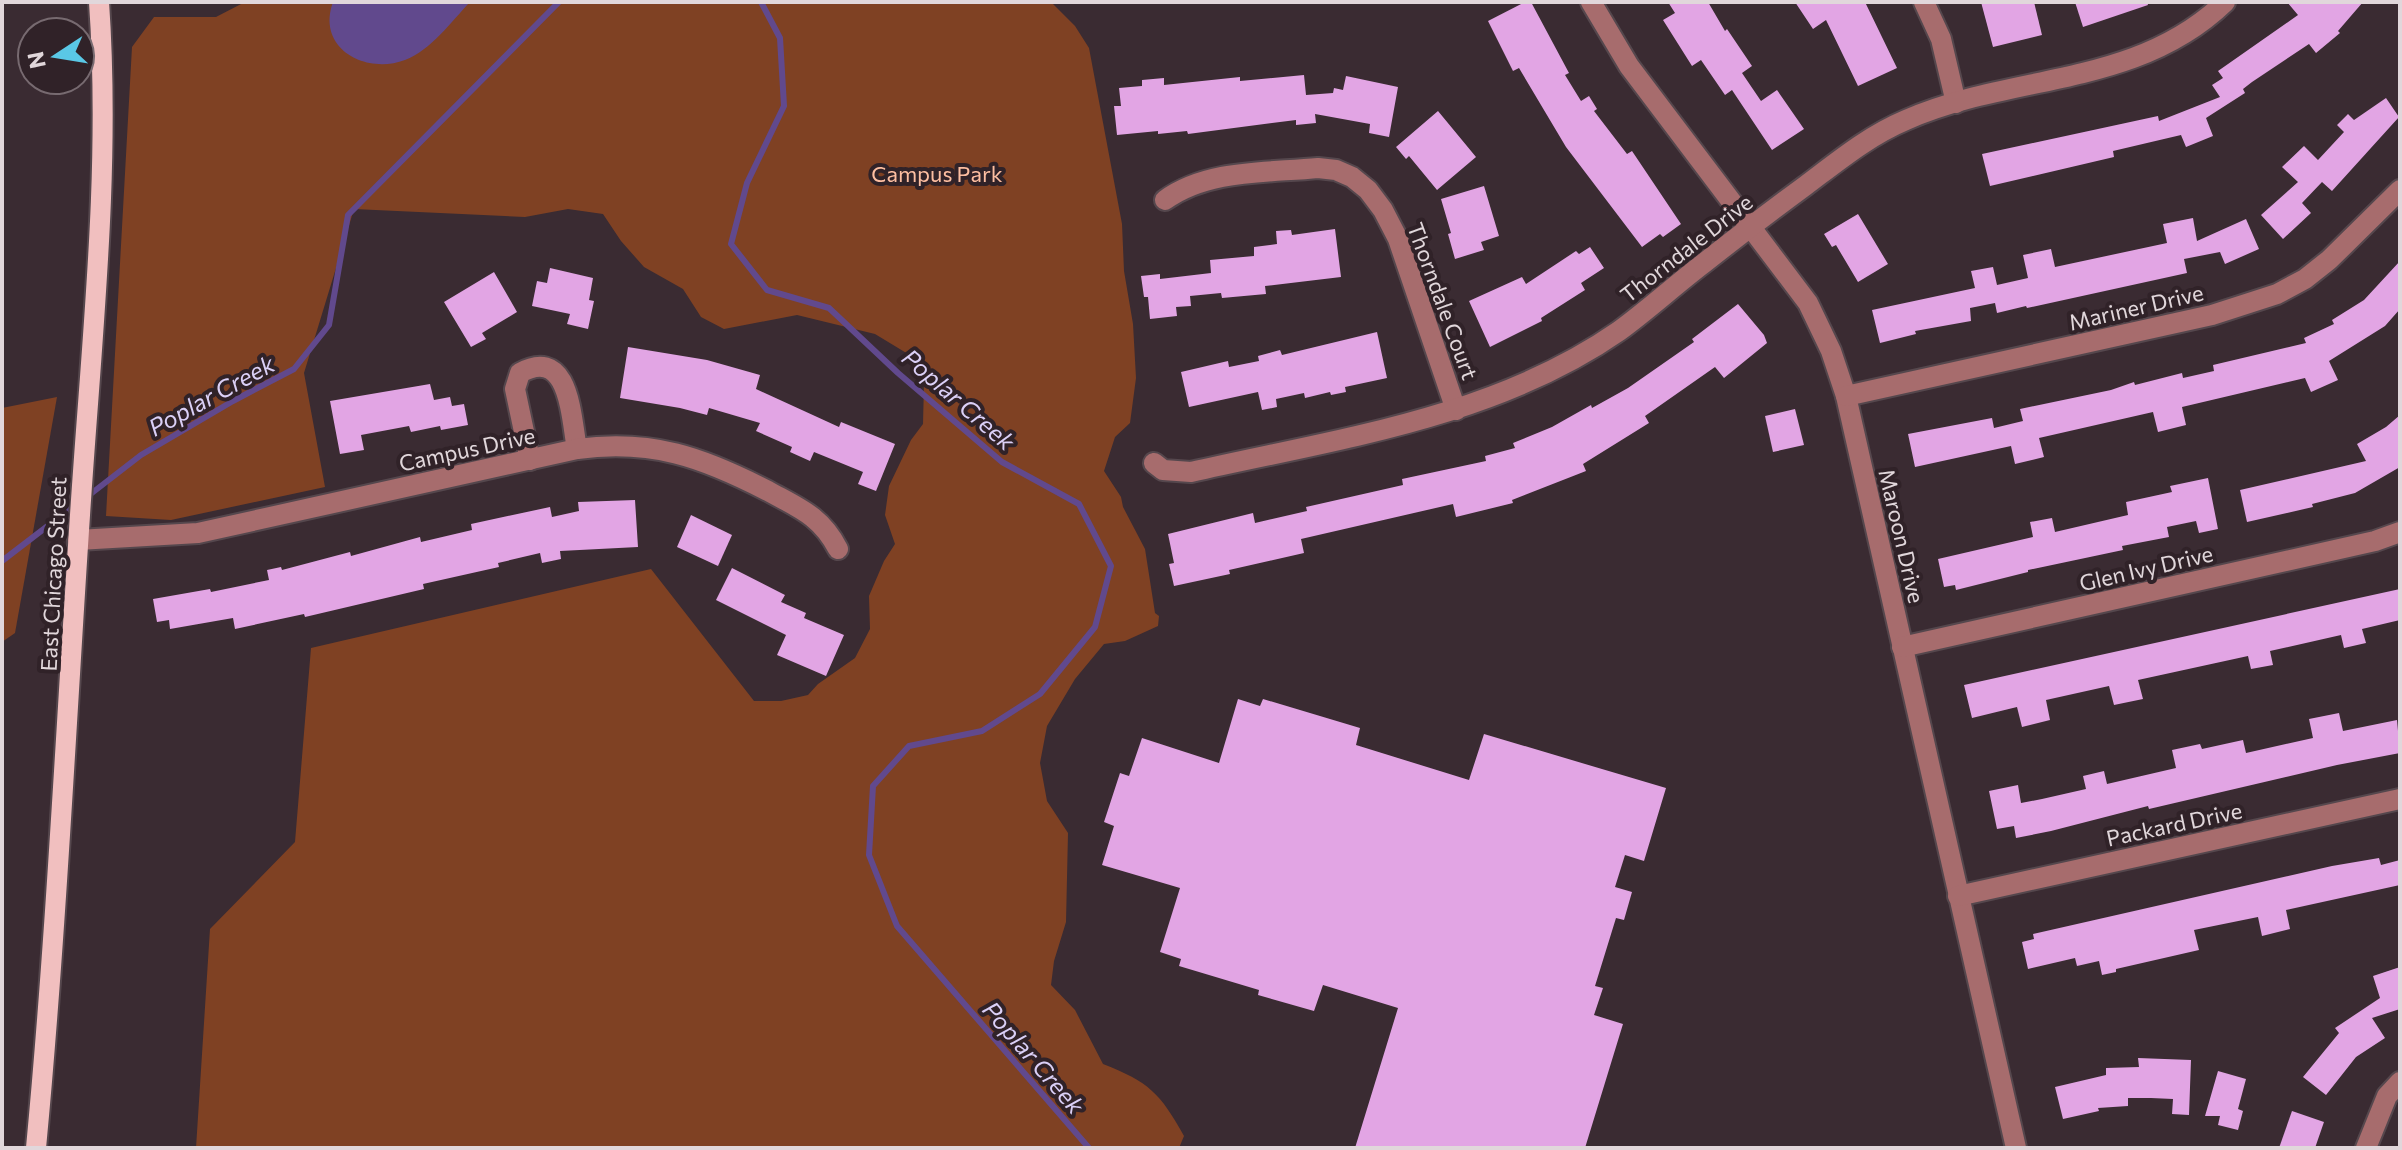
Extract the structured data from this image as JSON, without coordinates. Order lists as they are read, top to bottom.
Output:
{
  "streets": {
    "main road": ["East Chicago Street"],
    "street": [
      "Thorndale Drive",
      "Thorndale Court",
      "Mariner Drive",
      "Campus Drive",
      "Maroon Drive",
      "Glen Ivy Drive",
      "Packard Drive"
    ]
  },
  "crossings": [
    ["Thorndale Drive", "Thorndale Court"],
    ["Thorndale Drive", "Maroon Drive"],
    ["Mariner Drive", "Maroon Drive"],
    ["Campus Drive", "East Chicago Street"],
    ["Maroon Drive", "Glen Ivy Drive"],
    ["Maroon Drive", "Packard Drive"]
  ],
  "water": ["Poplar Creek"],
  "parks": ["Campus Park"],
  "north": "left"
}
